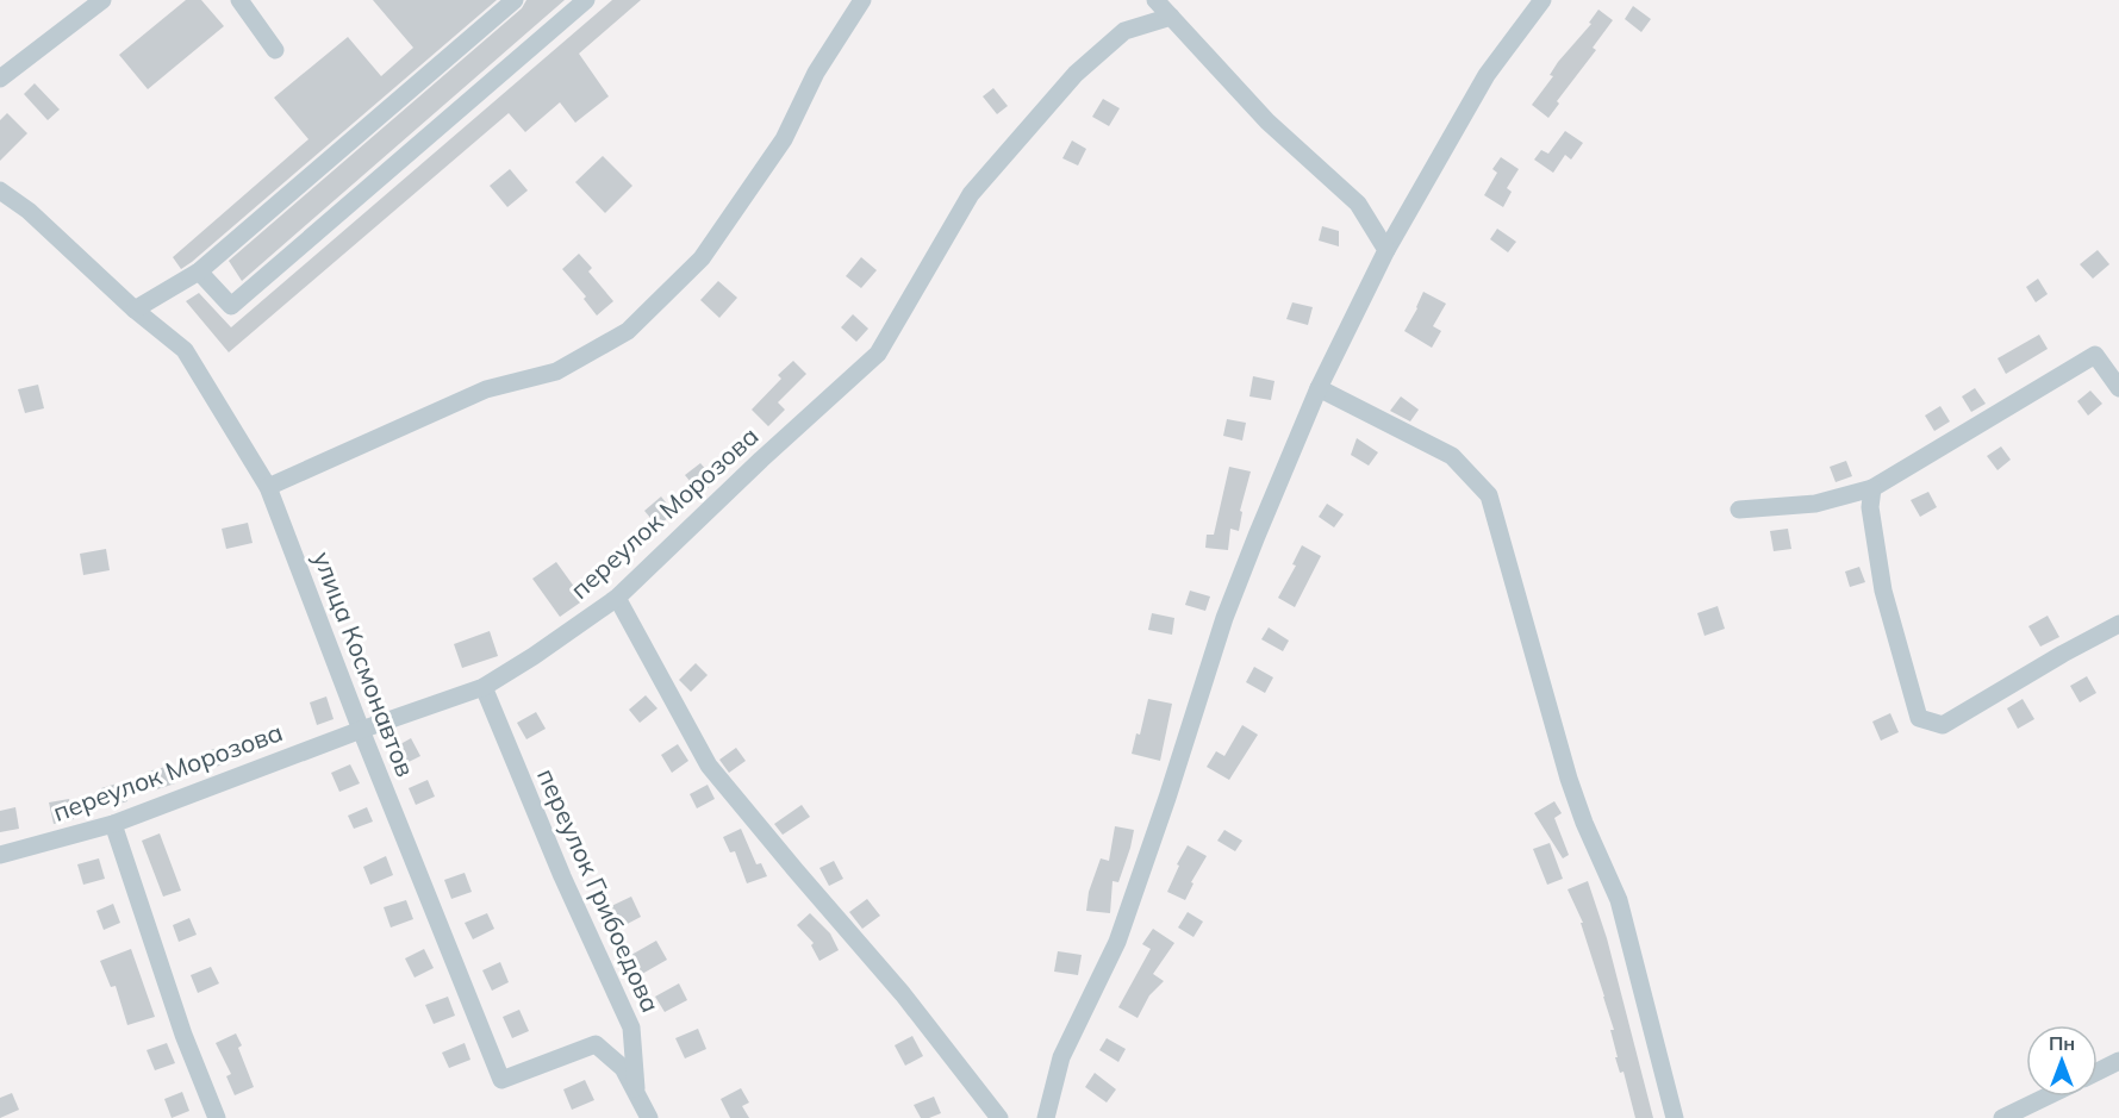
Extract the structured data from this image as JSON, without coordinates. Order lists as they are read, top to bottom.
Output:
{
  "streets": {
    "street": ["переулок Морозова", "улица Космонавтов", "переулок Грибоедова"]
  },
  "crossings": [
    ["переулок Морозова", "улица Космонавтов"],
    ["переулок Морозова", "переулок Грибоедова"],
    ["улица Космонавтов", "переулок Грибоедова"]
  ],
  "north": "top"
}
